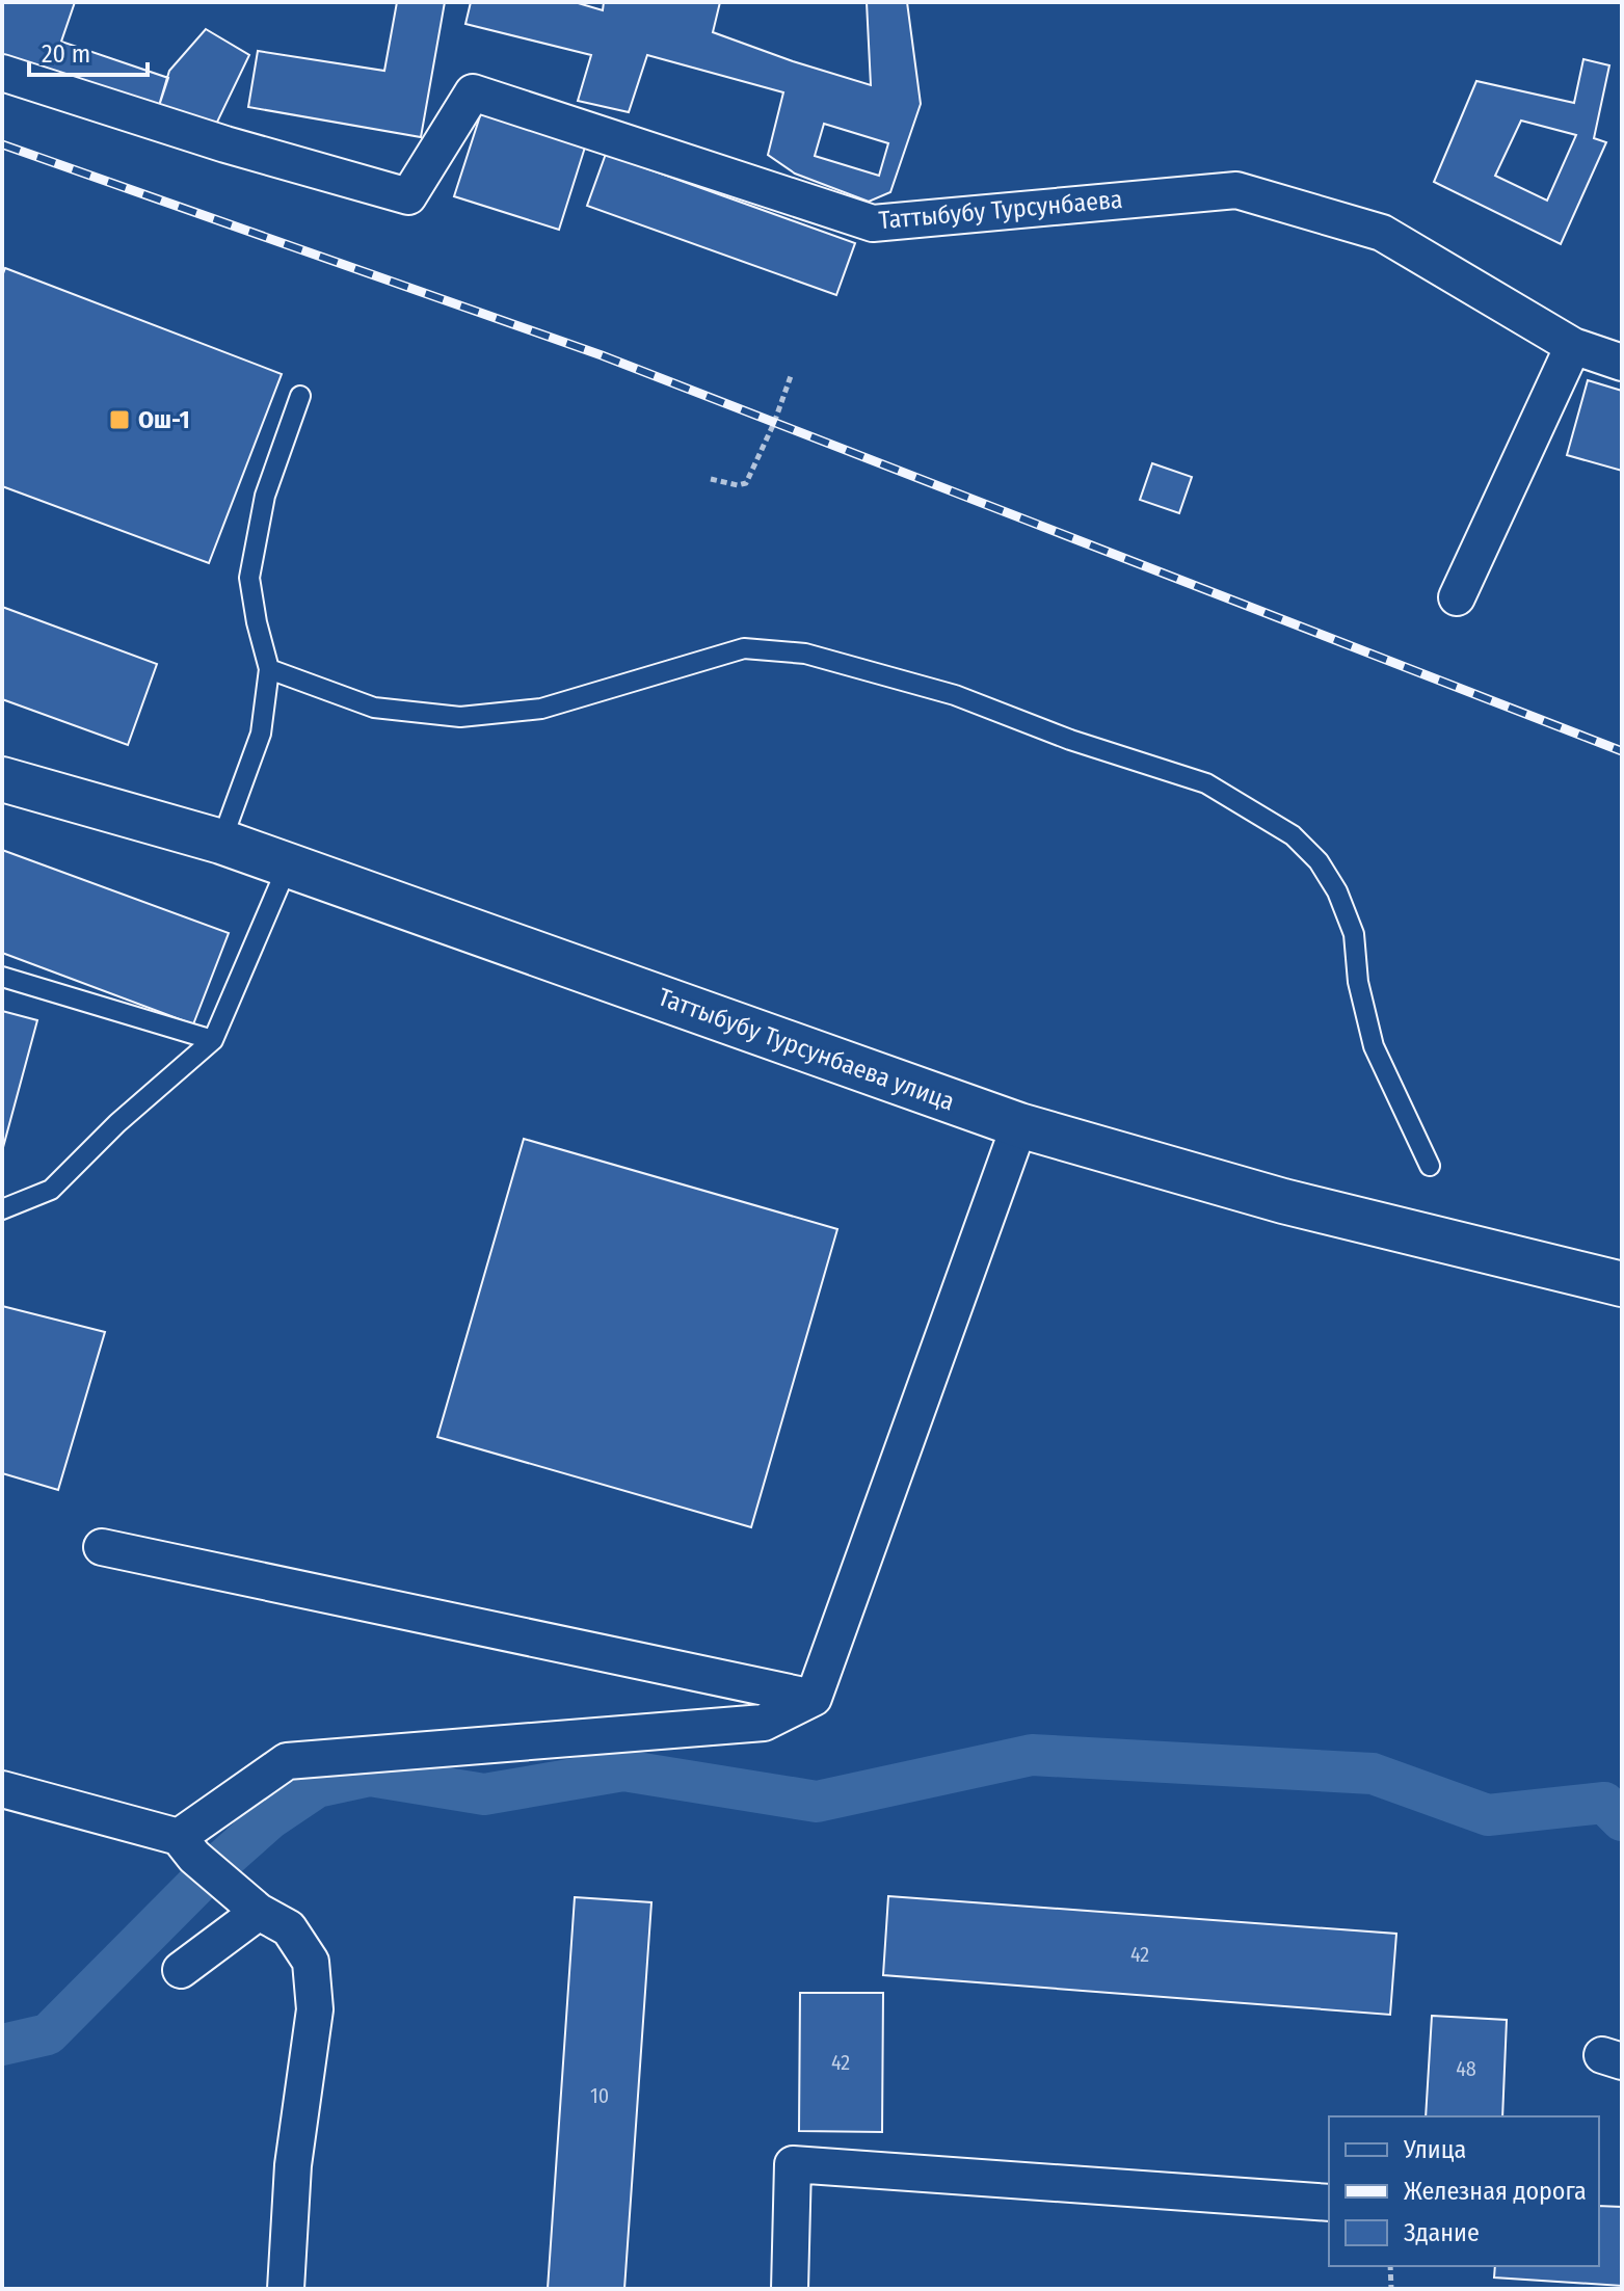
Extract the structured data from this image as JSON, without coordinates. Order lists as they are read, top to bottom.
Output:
{
  "streets": {
    "street": ["Таттыбубу Турсунбаева", "Таттыбубу Турсунбаева улица"]
  },
  "places": {
    "transit": ["Ош-1"]
  },
  "house_numbers": [
    "42",
    "42",
    "48",
    "10"
  ],
  "legend": ["Улица", "Железная дорога", "Здание"],
  "scale_bar": "20 m"
}
